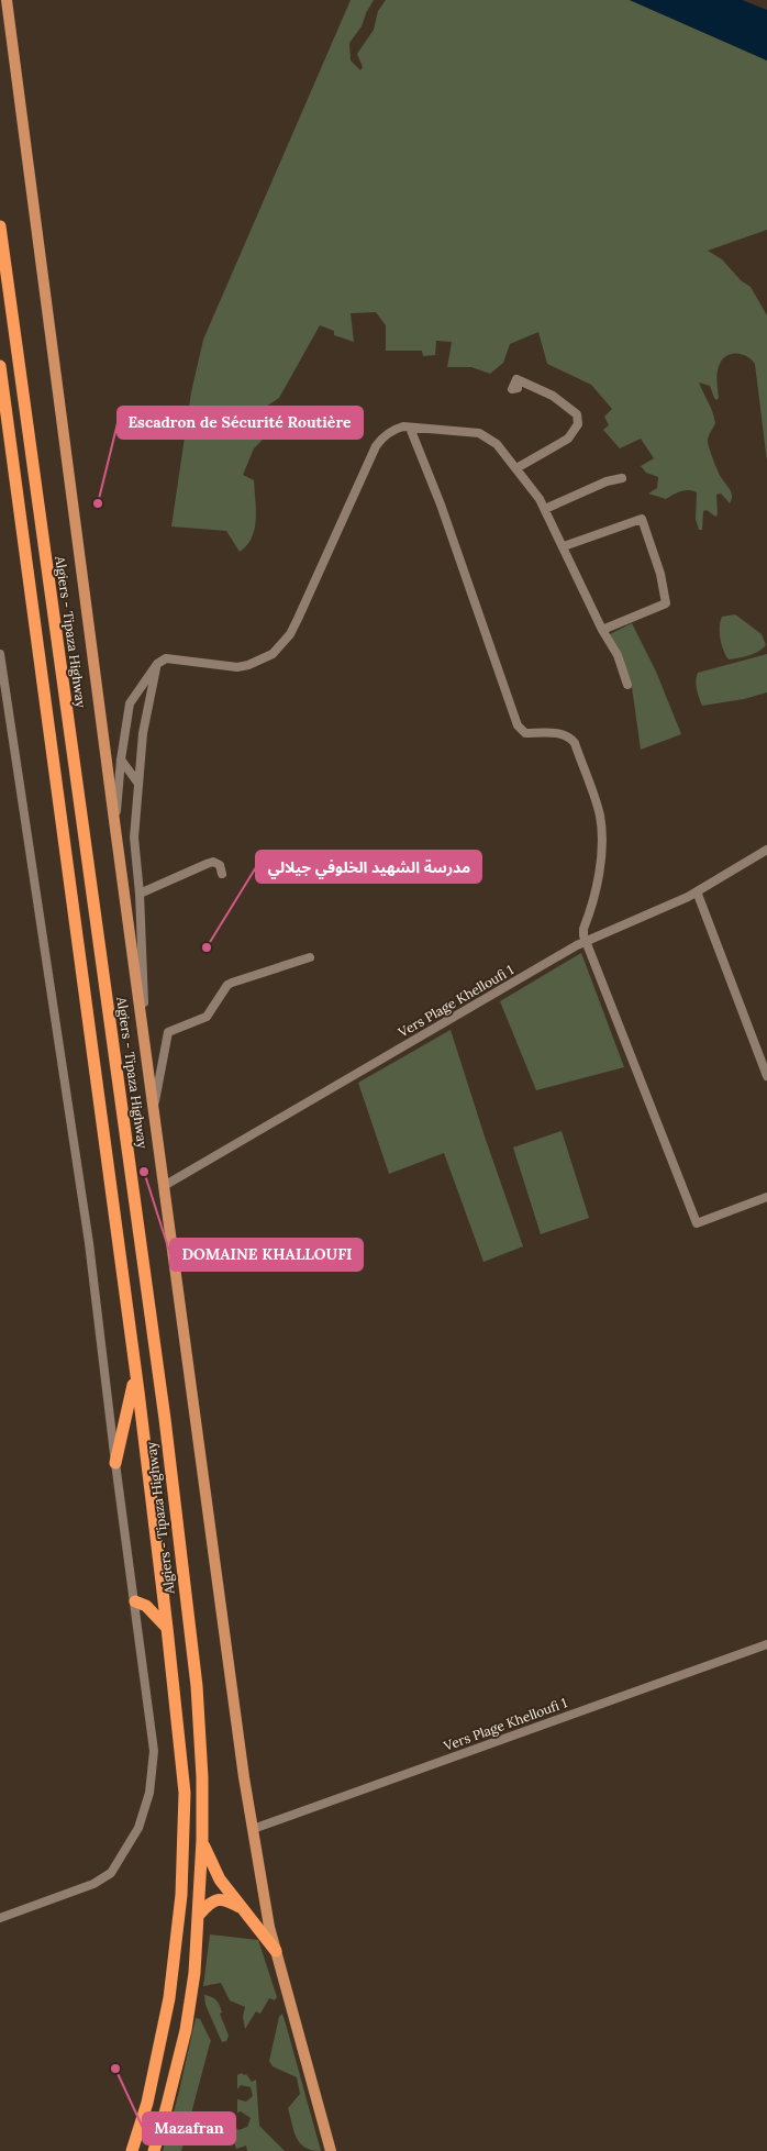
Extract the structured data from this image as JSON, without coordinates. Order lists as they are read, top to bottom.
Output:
{
  "streets": {
    "highway": ["Algiers - Tipaza Highway"],
    "street": ["Vers Plage Khelloufi 1"]
  },
  "places": [
    "Escadron de Sécurité Routière",
    "مدرسة الشهيد الخلوفي جيلالي",
    "DOMAINE KHALLOUFI",
    "Mazafran"
  ]
}
